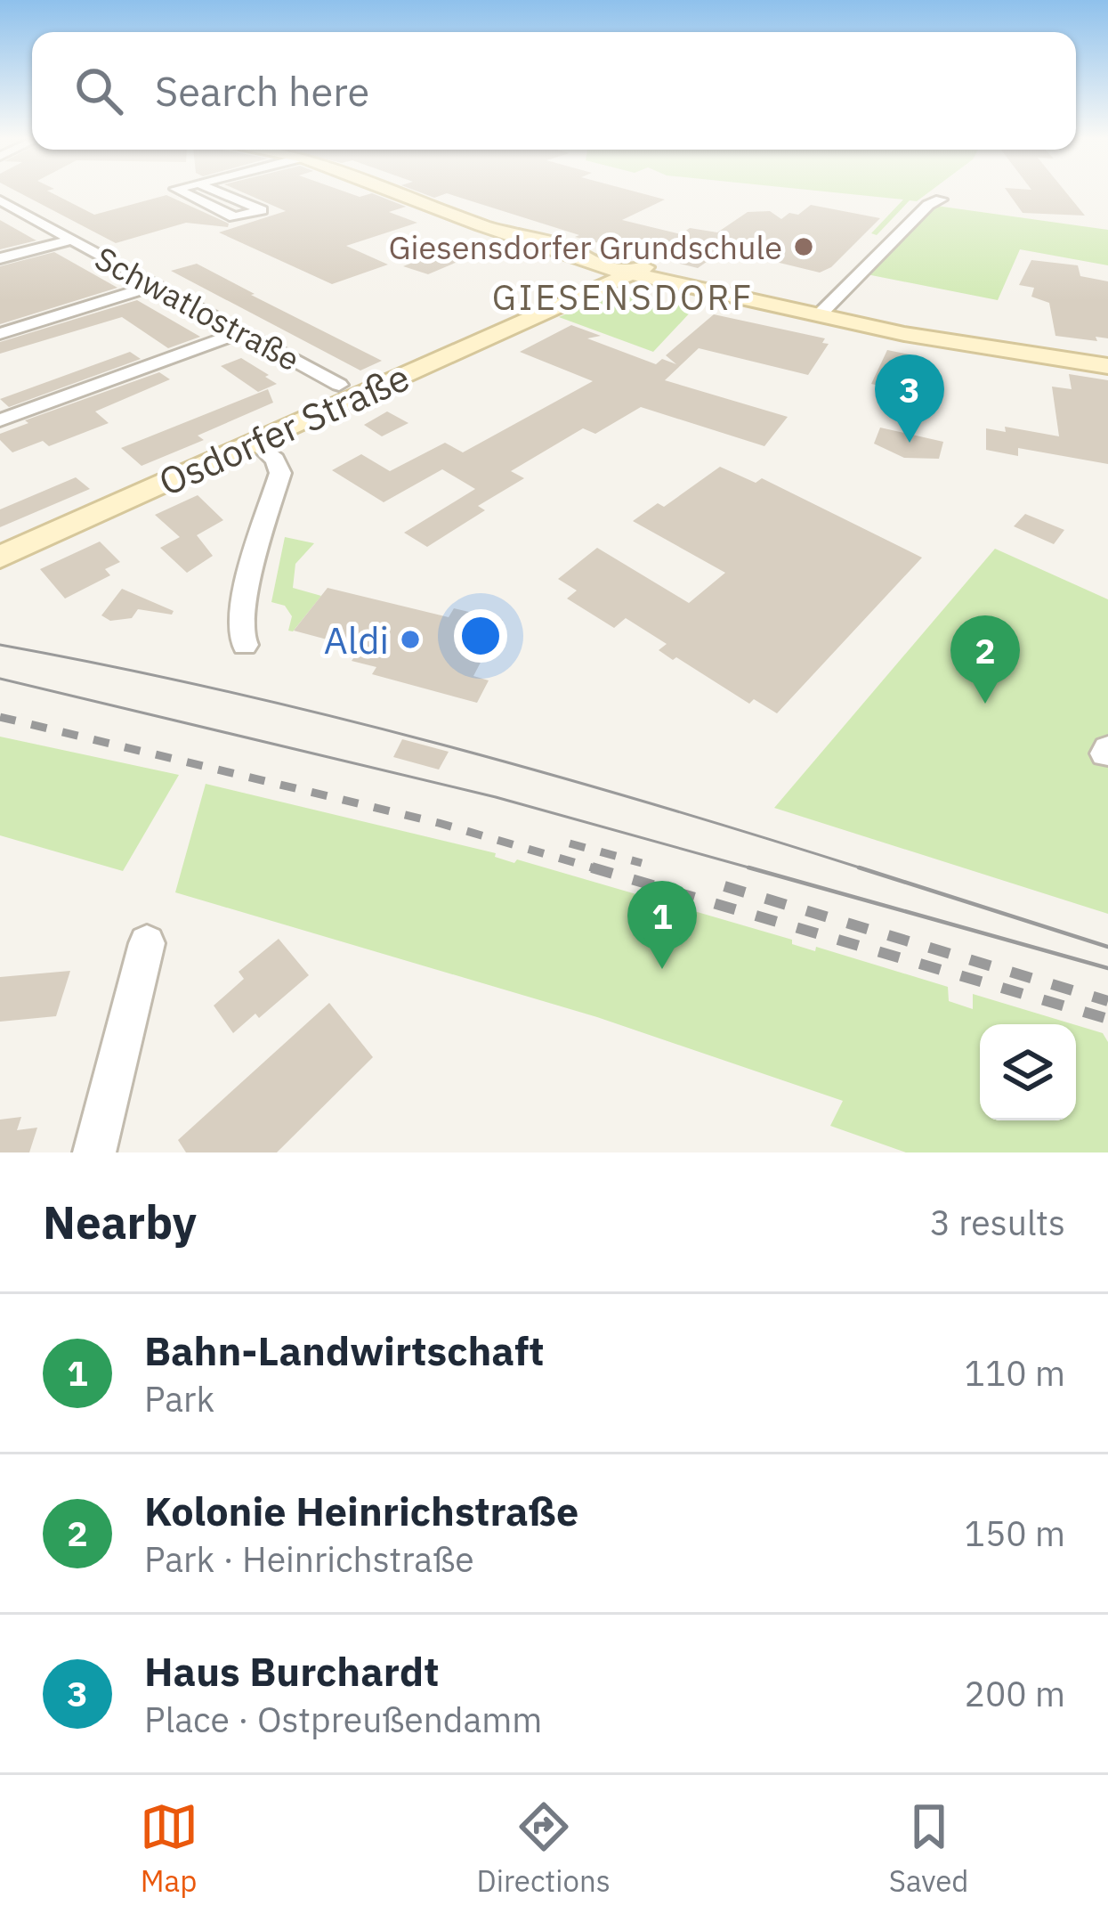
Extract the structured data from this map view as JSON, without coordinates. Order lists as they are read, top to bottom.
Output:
{
  "streets": {
    "main road": ["Osdorfer Straße"],
    "street": ["Schwatlostraße"]
  },
  "districts": ["GIESENSDORF"],
  "places": ["Giesensdorfer Grundschule", "Aldi"],
  "page": {
    "search": "Search here",
    "pins": ["3", "2", "1"],
    "heading": ["Nearby", "3 results"],
    "list": [
      {
        "mark": "1",
        "name": "Bahn-Landwirtschaft",
        "note": "Park",
        "value": "110 m"
      },
      {
        "mark": "2",
        "name": "Kolonie Heinrichstraße",
        "note": "Park · Heinrichstraße",
        "value": "150 m"
      },
      {
        "mark": "3",
        "name": "Haus Burchardt",
        "note": "Place · Ostpreußendamm",
        "value": "200 m"
      }
    ],
    "nav": ["Map", "Directions", "Saved"]
  }
}
